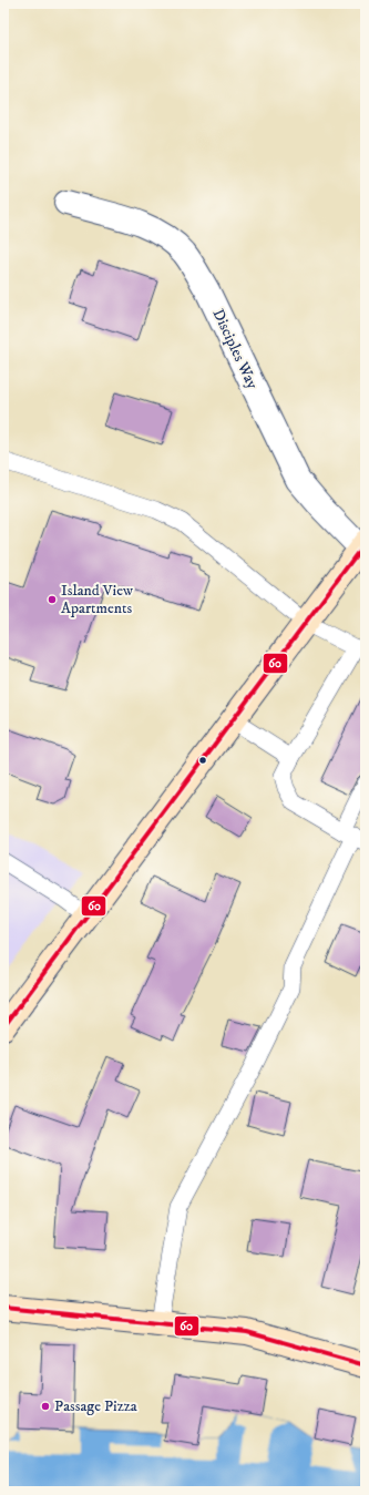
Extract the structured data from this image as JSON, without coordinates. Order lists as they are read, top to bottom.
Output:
{
  "streets": {
    "street": ["Disciples Way"]
  },
  "places": ["Island View Apartments", "Passage Pizza"],
  "lines": ["transit line 60"]
}
